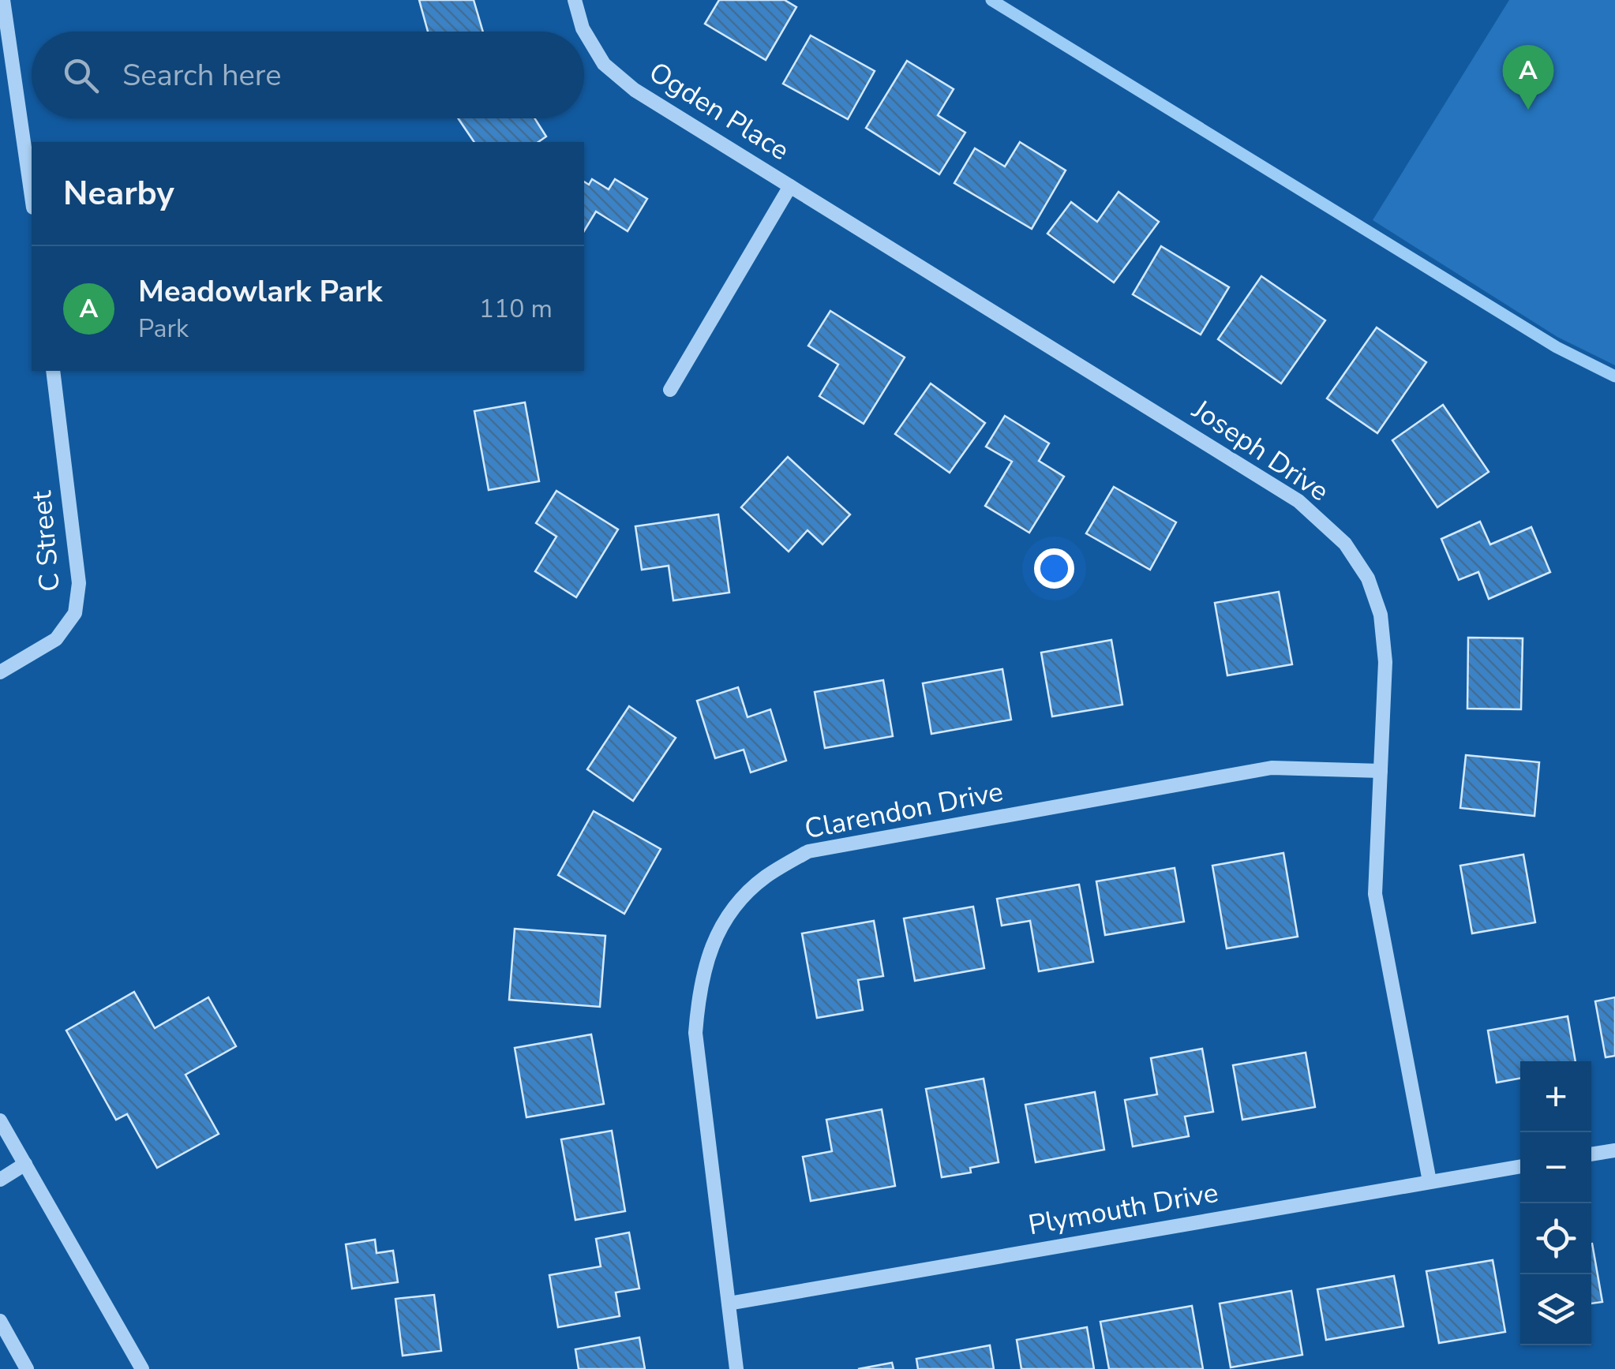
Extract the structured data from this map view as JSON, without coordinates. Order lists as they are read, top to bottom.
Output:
{
  "streets": {
    "street": [
      "Ogden Place",
      "Joseph Drive",
      "C Street",
      "Clarendon Drive",
      "Plymouth Drive"
    ]
  },
  "crossings": [
    ["Ogden Place", "Joseph Drive"],
    ["Joseph Drive", "Clarendon Drive"],
    ["Joseph Drive", "Plymouth Drive"],
    ["Clarendon Drive", "Plymouth Drive"]
  ],
  "page": {
    "search": "Search here",
    "pins": "A",
    "heading": "Nearby",
    "list": [
      {
        "mark": "A",
        "name": "Meadowlark Park",
        "note": "Park",
        "value": "110 m"
      }
    ],
    "map_buttons": ["+", "−"]
  }
}
